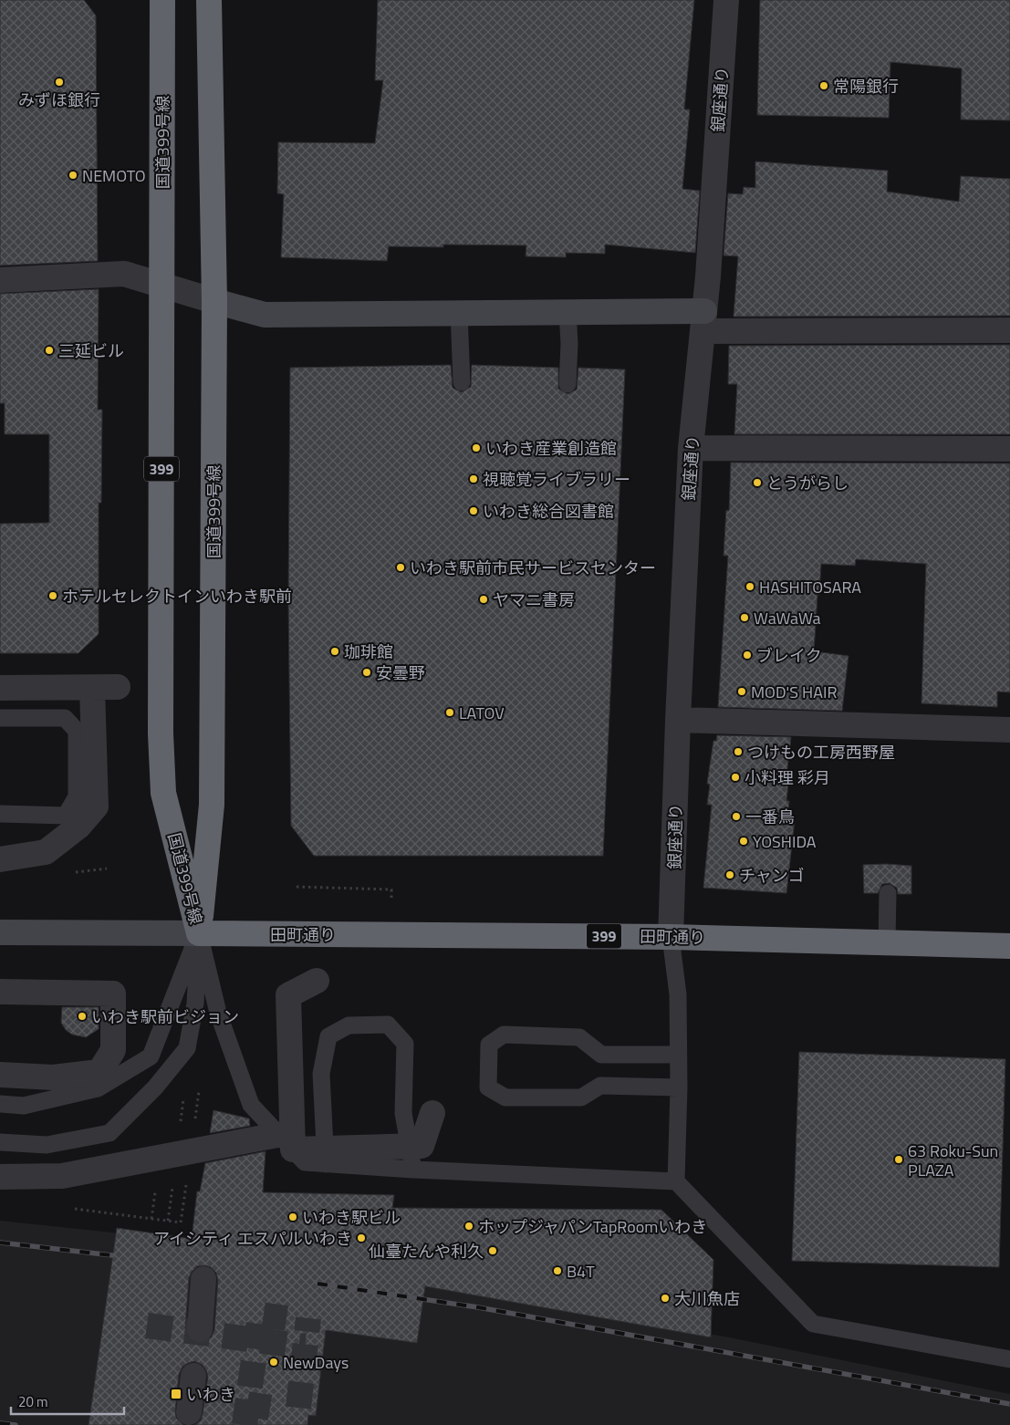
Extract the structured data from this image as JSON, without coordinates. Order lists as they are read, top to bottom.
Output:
{
  "streets": {
    "highway": ["国道399号線", "399", "田町通り"],
    "street": ["銀座通り"]
  },
  "crossings": [
    ["銀座通り", "田町通り"],
    ["国道399号線", "田町通り"]
  ],
  "places": {
    "other": [
      "みずほ銀行",
      "常陽銀行",
      "NEMOTO",
      "三延ビル",
      "いわき産業創造館",
      "視聴覚ライブラリー",
      "とうがらし",
      "いわき総合図書館",
      "いわき駅前市民サービスセンター",
      "HASHITOSARA",
      "ホテルセレクトインいわき駅前",
      "ヤマニ書房",
      "WaWaWa",
      "珈琲館",
      "ブレイク",
      "安曇野",
      "MOD'S HAIR",
      "LATOV",
      "つけもの工房西野屋",
      "小料理 彩月",
      "一番鳥",
      "YOSHIDA",
      "チャンゴ",
      "いわき駅前ビジョン",
      "63 Roku-Sun PLAZA",
      "いわき駅ビル",
      "ホップジャパンTapRoomいわき",
      "アイシティ エスパルいわき",
      "仙臺たんや利久",
      "B4T",
      "大川魚店",
      "NewDays"
    ],
    "transit": ["いわき"]
  },
  "scale_bar": "20 m"
}
